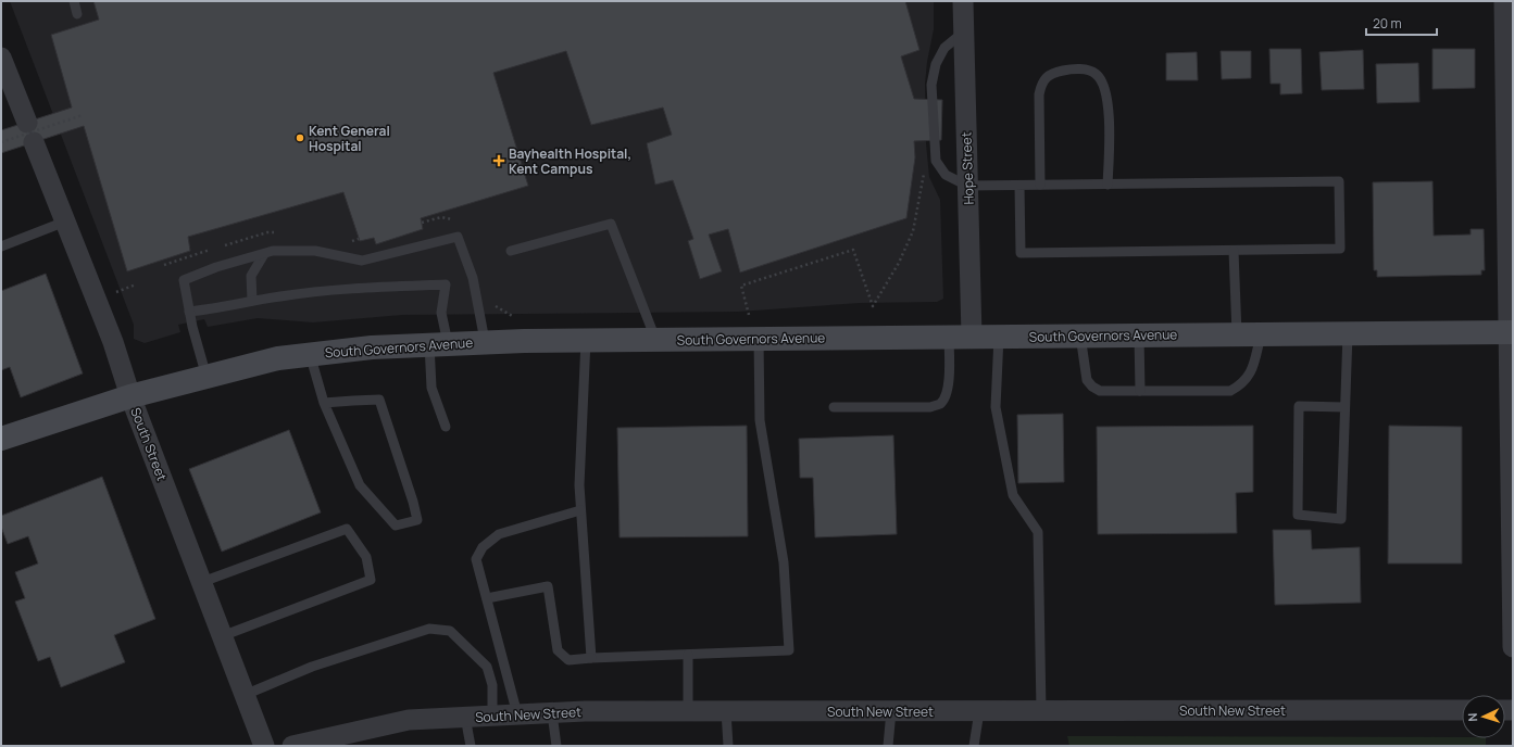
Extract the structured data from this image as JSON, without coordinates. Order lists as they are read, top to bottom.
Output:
{
  "streets": {
    "main road": ["South Governors Avenue"],
    "street": ["Hope Street", "South Street", "South New Street"]
  },
  "crossings": [
    ["Hope Street", "South Governors Avenue"],
    ["South Governors Avenue", "South Street"]
  ],
  "places": {
    "other": ["Kent General Hospital"],
    "health": ["Bayhealth Hospital, Kent Campus"]
  },
  "scale_bar": "20 m",
  "north": "left"
}
